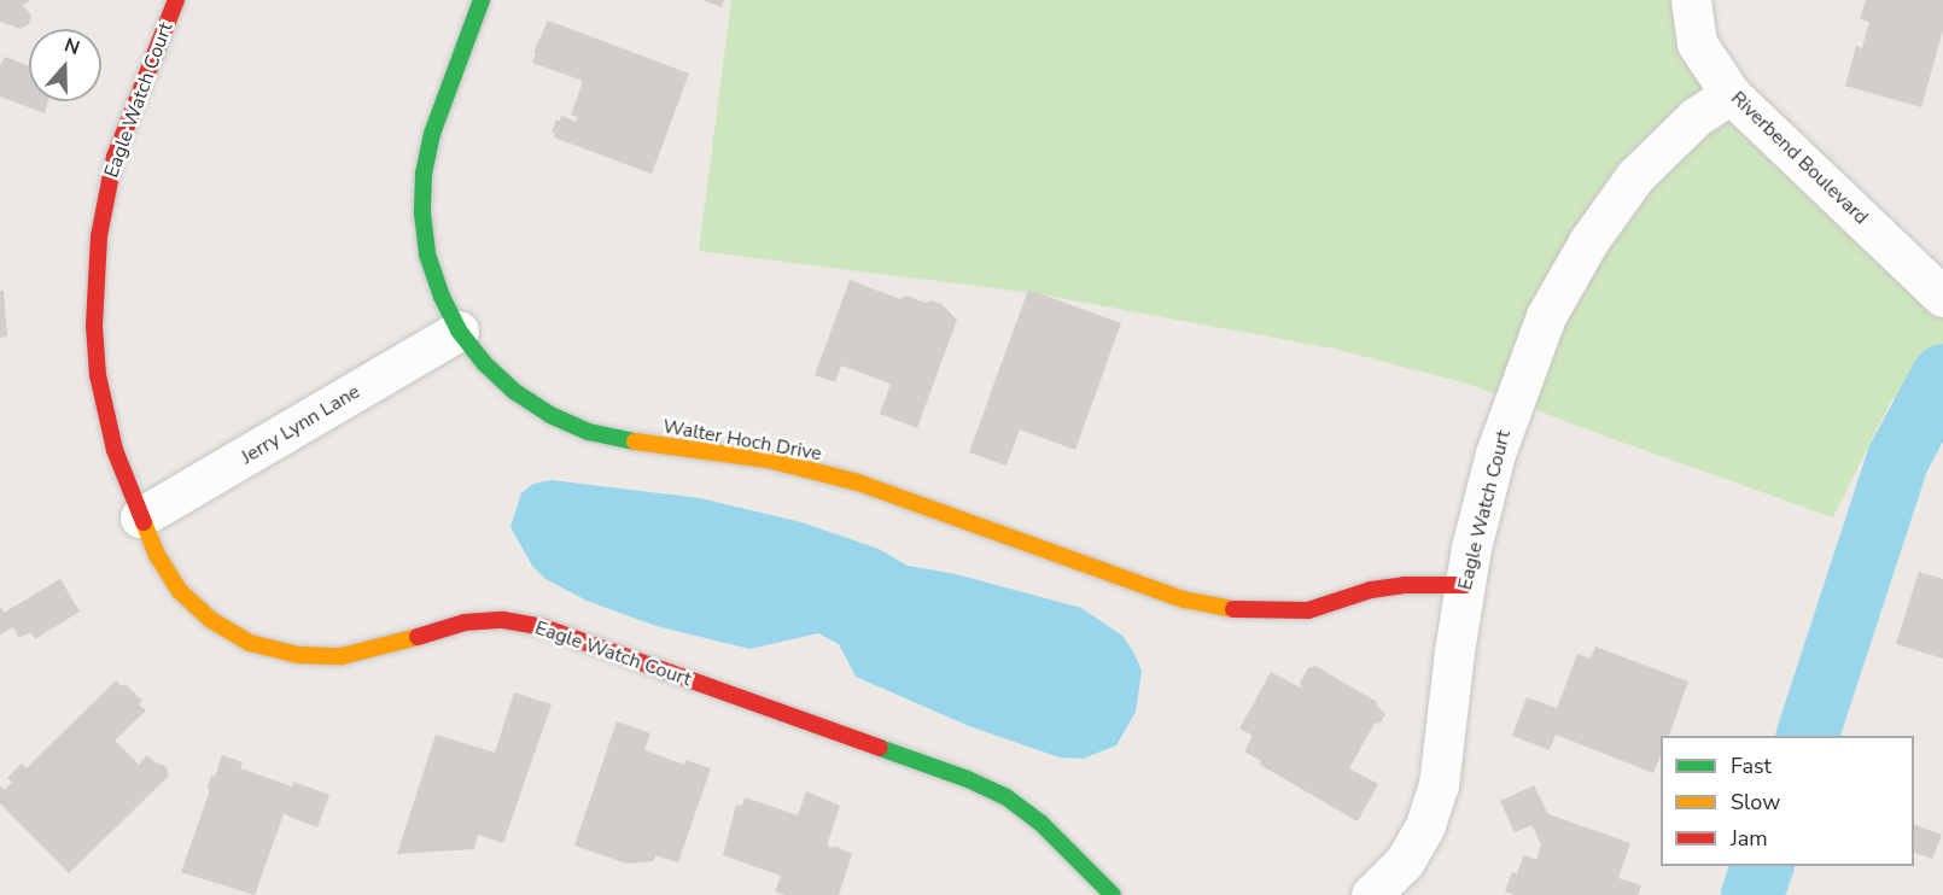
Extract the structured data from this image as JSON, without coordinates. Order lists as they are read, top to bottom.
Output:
{
  "streets": {
    "street": [
      "Eagle Watch Court",
      "Riverbend Boulevard",
      "Jerry Lynn Lane",
      "Walter Hoch Drive"
    ]
  },
  "crossings": [
    ["Eagle Watch Court", "Riverbend Boulevard"],
    ["Eagle Watch Court", "Jerry Lynn Lane"],
    ["Eagle Watch Court", "Walter Hoch Drive"],
    ["Jerry Lynn Lane", "Walter Hoch Drive"]
  ],
  "legend": ["Fast", "Slow", "Jam"],
  "north": "top"
}
